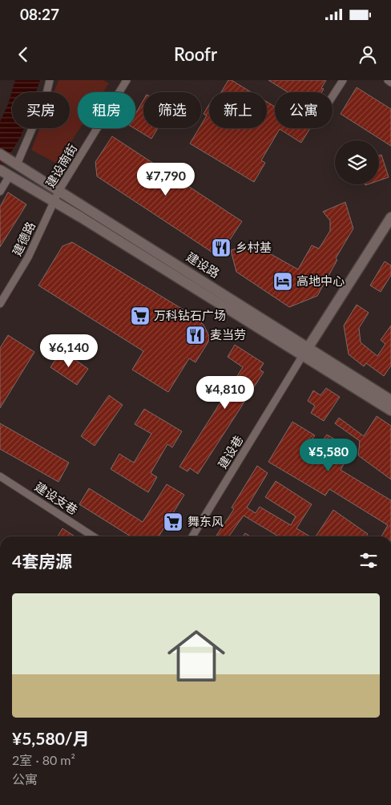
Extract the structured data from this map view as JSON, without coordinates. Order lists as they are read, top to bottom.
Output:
{
  "streets": {
    "street": [
      "建设南街",
      "建德路",
      "建设路",
      "建设巷",
      "建设支巷"
    ]
  },
  "crossings": [
    ["建设南街", "建德路"],
    ["建设南街", "建设路"],
    ["建德路", "建设路"],
    ["建设路", "建设巷"]
  ],
  "places": {
    "restaurant": ["乡村基", "麦当劳"],
    "hotel": ["高地中心"],
    "supermarket": ["万科钻石广场", "舞东风"]
  },
  "page": {
    "status": "08:27",
    "header": "Roofr",
    "chip": [
      "买房",
      "租房",
      "筛选",
      "新上",
      "公寓"
    ],
    "price": [
      "¥7,790",
      "¥6,140",
      "¥4,810",
      "¥5,580"
    ],
    "heading": "4套房源",
    "list": [
      {
        "name": "¥5,580/月",
        "note": "2室 · 80 m² · 公寓"
      }
    ]
  }
}
